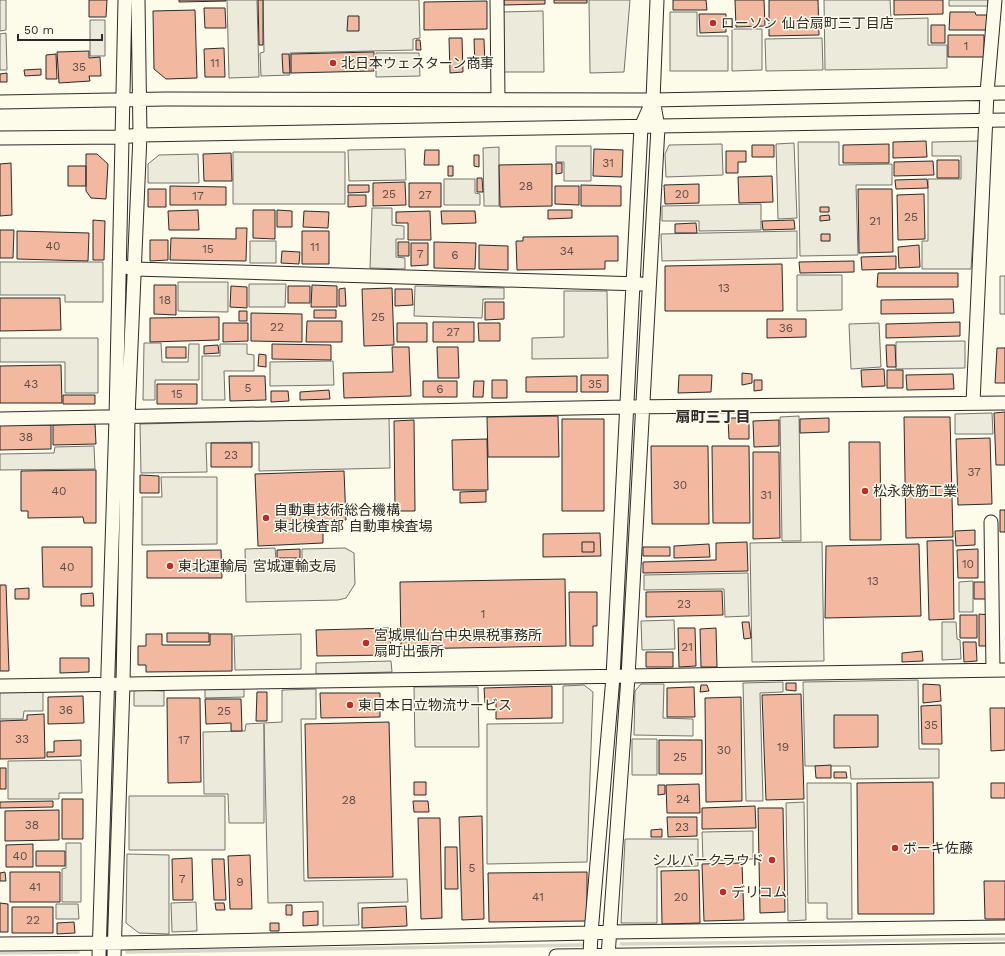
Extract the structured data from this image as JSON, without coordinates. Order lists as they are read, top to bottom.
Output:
{
  "districts": ["扇町三丁目"],
  "places": [
    "ローソン 仙台扇町三丁目店",
    "北日本ウェスターン商事",
    "松永鉄筋工業",
    "自動車技術総合機構 東北検査部 自動車検査場",
    "東北運輸局 宮城運輸支局",
    "宮城県仙台中央県税事務所 扇町出張所",
    "東日本日立物流サービス",
    "ボーキ佐藤",
    "シルバークラウド",
    "デリコム"
  ],
  "house_numbers": [
    "1",
    "11",
    "35",
    "31",
    "28",
    "25",
    "20",
    "27",
    "17",
    "25",
    "21",
    "40",
    "11",
    "15",
    "34",
    "7",
    "6",
    "13",
    "18",
    "25",
    "22",
    "36",
    "27",
    "43",
    "35",
    "5",
    "6",
    "15",
    "38",
    "23",
    "37",
    "30",
    "40",
    "31",
    "10",
    "40",
    "13",
    "23",
    "1",
    "21",
    "36",
    "25",
    "35",
    "33",
    "17",
    "19",
    "30",
    "25",
    "24",
    "28",
    "38",
    "23",
    "40",
    "5",
    "7",
    "9",
    "41",
    "41",
    "20",
    "22"
  ],
  "scale_bar": "50 m"
}
